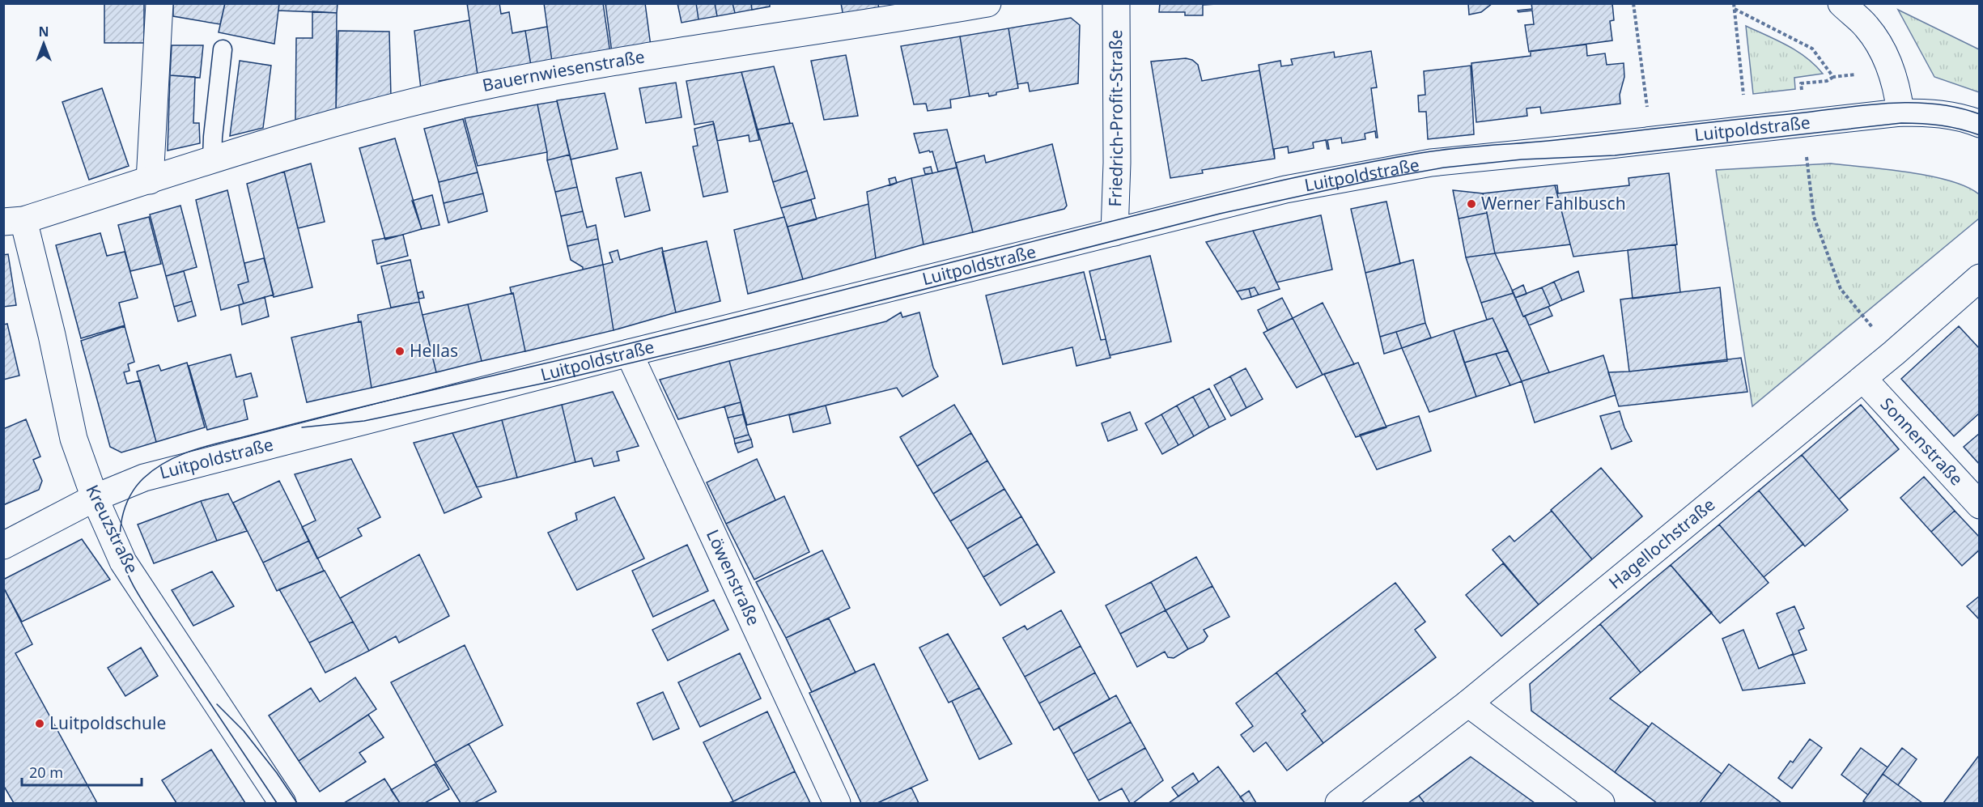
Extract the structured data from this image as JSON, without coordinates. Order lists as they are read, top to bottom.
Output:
{
  "streets": {
    "street": [
      "Bauernwiesenstraße",
      "Friedrich-Profit-Straße",
      "Luitpoldstraße",
      "Sonnenstraße",
      "Kreuzstraße",
      "Hagellochstraße",
      "Löwenstraße"
    ]
  },
  "crossings": [
    ["Bauernwiesenstraße", "Kreuzstraße"],
    ["Friedrich-Profit-Straße", "Luitpoldstraße"],
    ["Luitpoldstraße", "Kreuzstraße"],
    ["Luitpoldstraße", "Löwenstraße"],
    ["Sonnenstraße", "Hagellochstraße"]
  ],
  "places": ["Werner Fahlbusch", "Hellas", "Luitpoldschule"],
  "scale_bar": "20 m",
  "north": "top"
}
